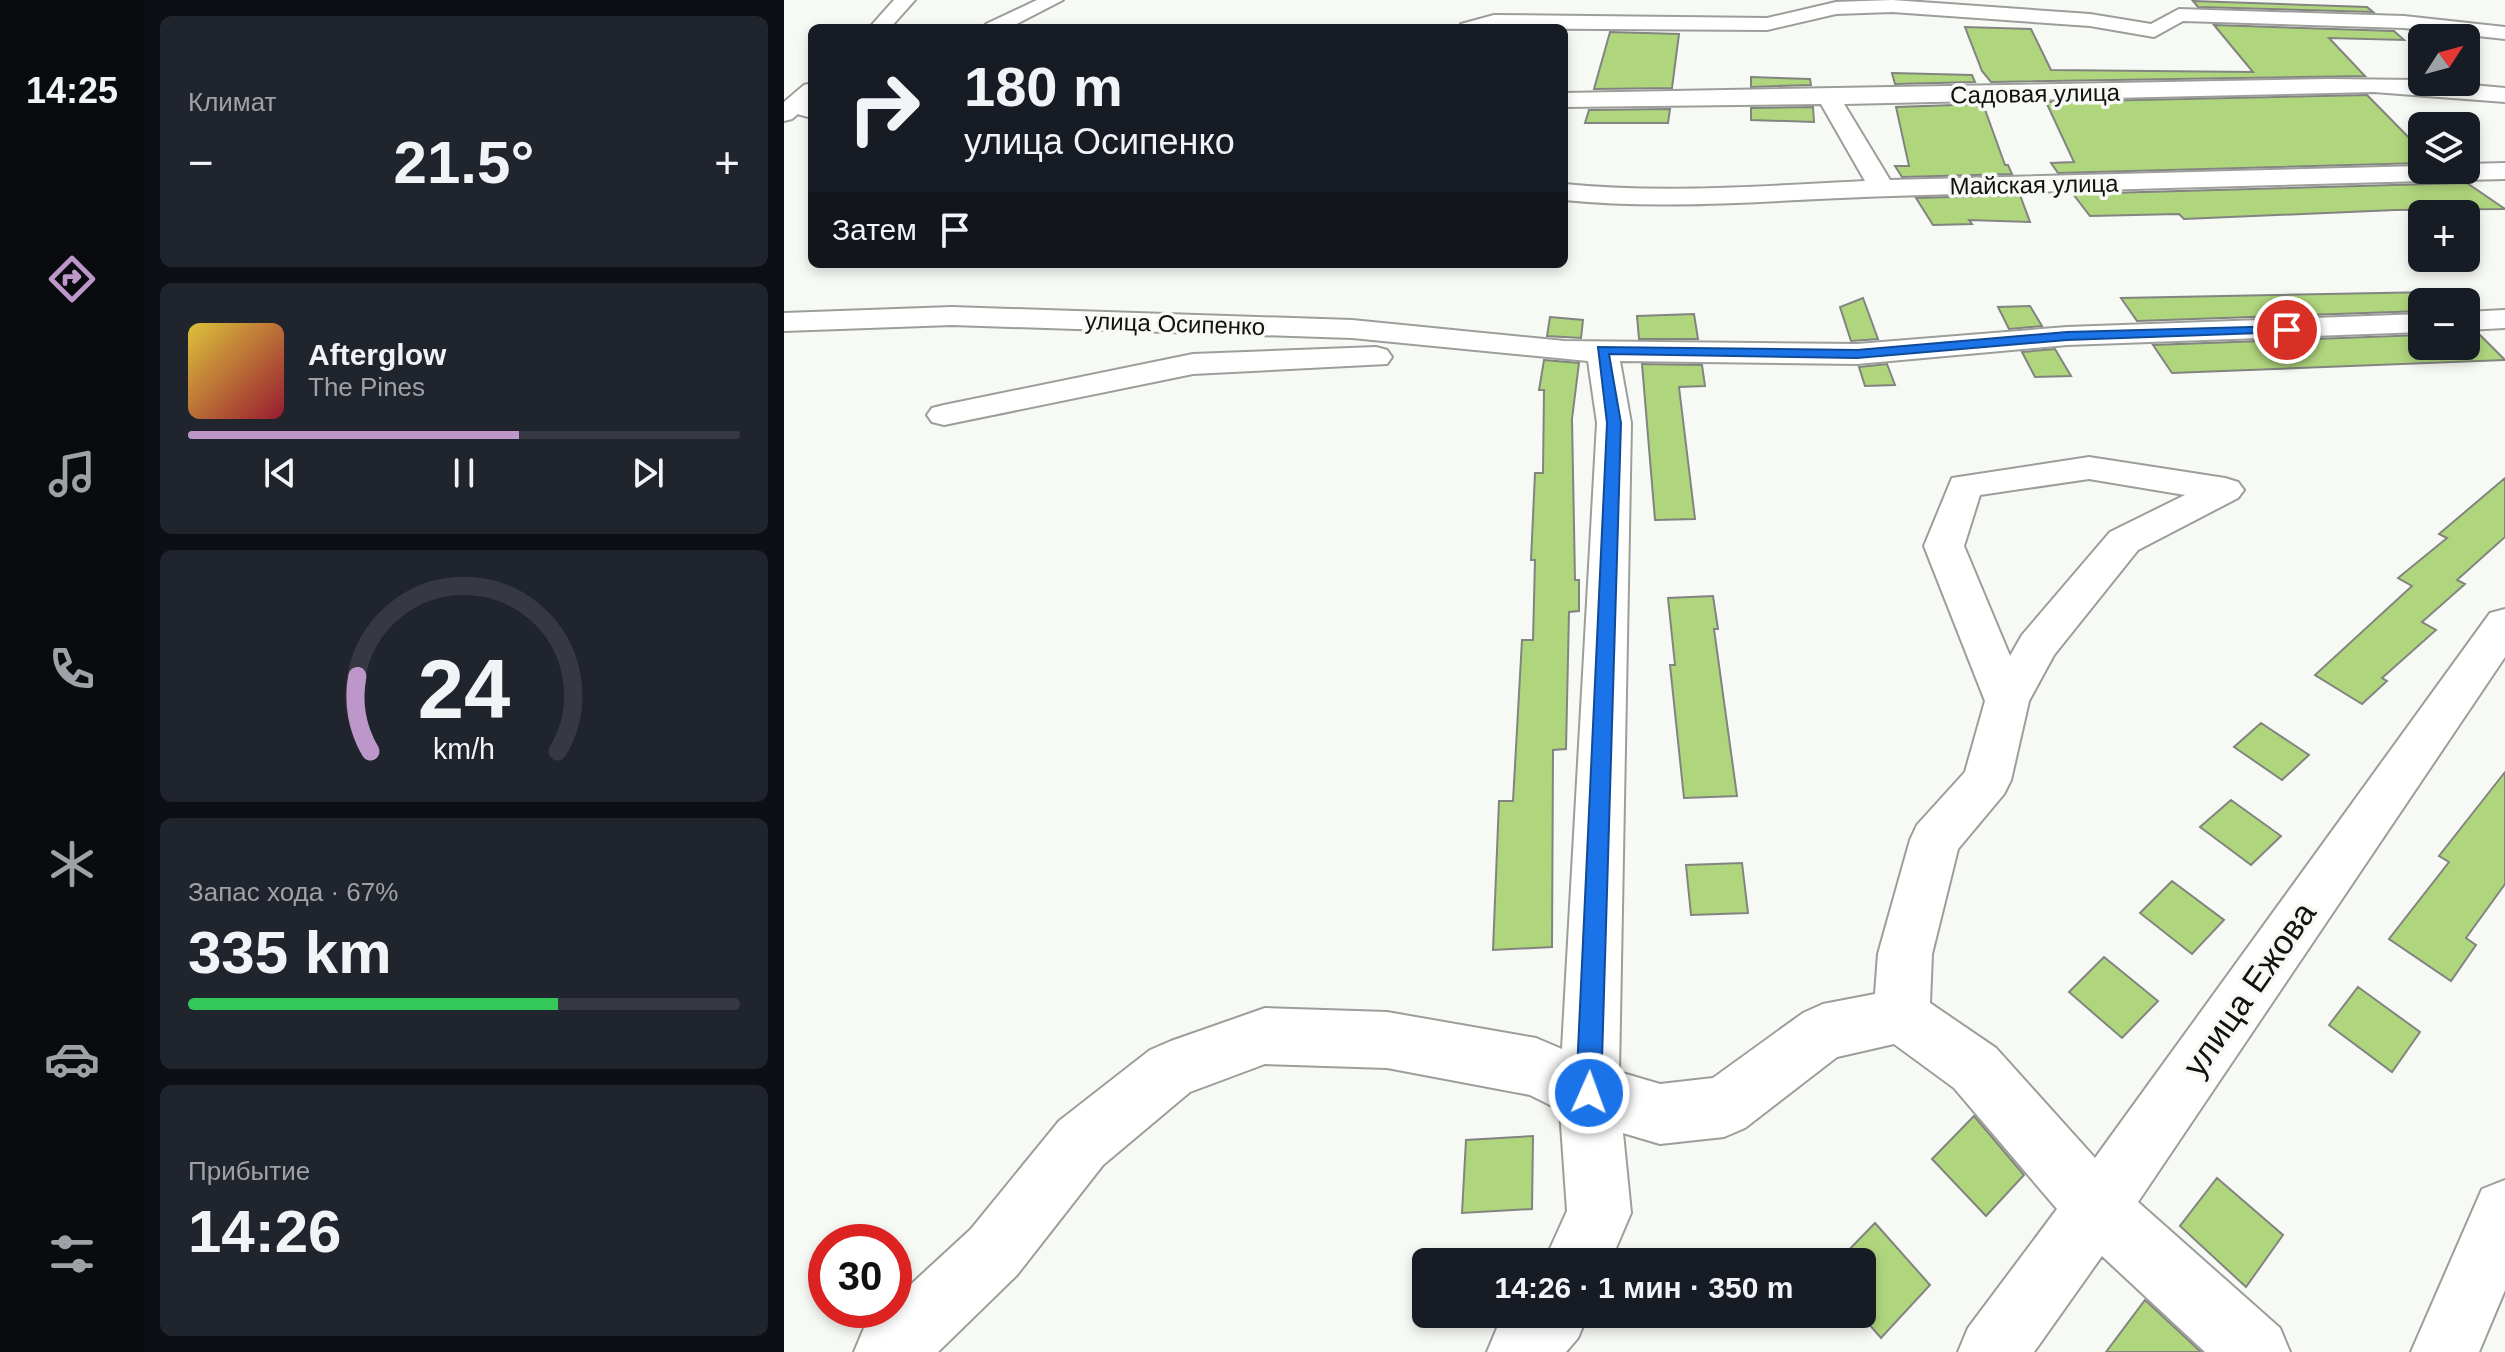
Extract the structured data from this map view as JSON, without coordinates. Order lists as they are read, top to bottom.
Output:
{
  "streets": {
    "street": [
      "Садовая улица",
      "Майская улица",
      "улица Осипенко",
      "улица Ежова"
    ]
  },
  "north": "top right",
  "page": {
    "tabs": "14:25",
    "tile": [
      "Климат",
      ["Запас хода · 67%", "335 km"],
      ["Прибытие", "14:26"]
    ],
    "map_buttons": ["+", "−"],
    "turn": ["180 m", "улица Осипенко"],
    "heat": ["−", "21.5°", "+"],
    "then": "Затем",
    "song": ["Afterglow", "The Pines"],
    "limit": "30",
    "trip": "14:26 · 1 мин · 350 m",
    "gauge": ["24", "km/h"]
  }
}
